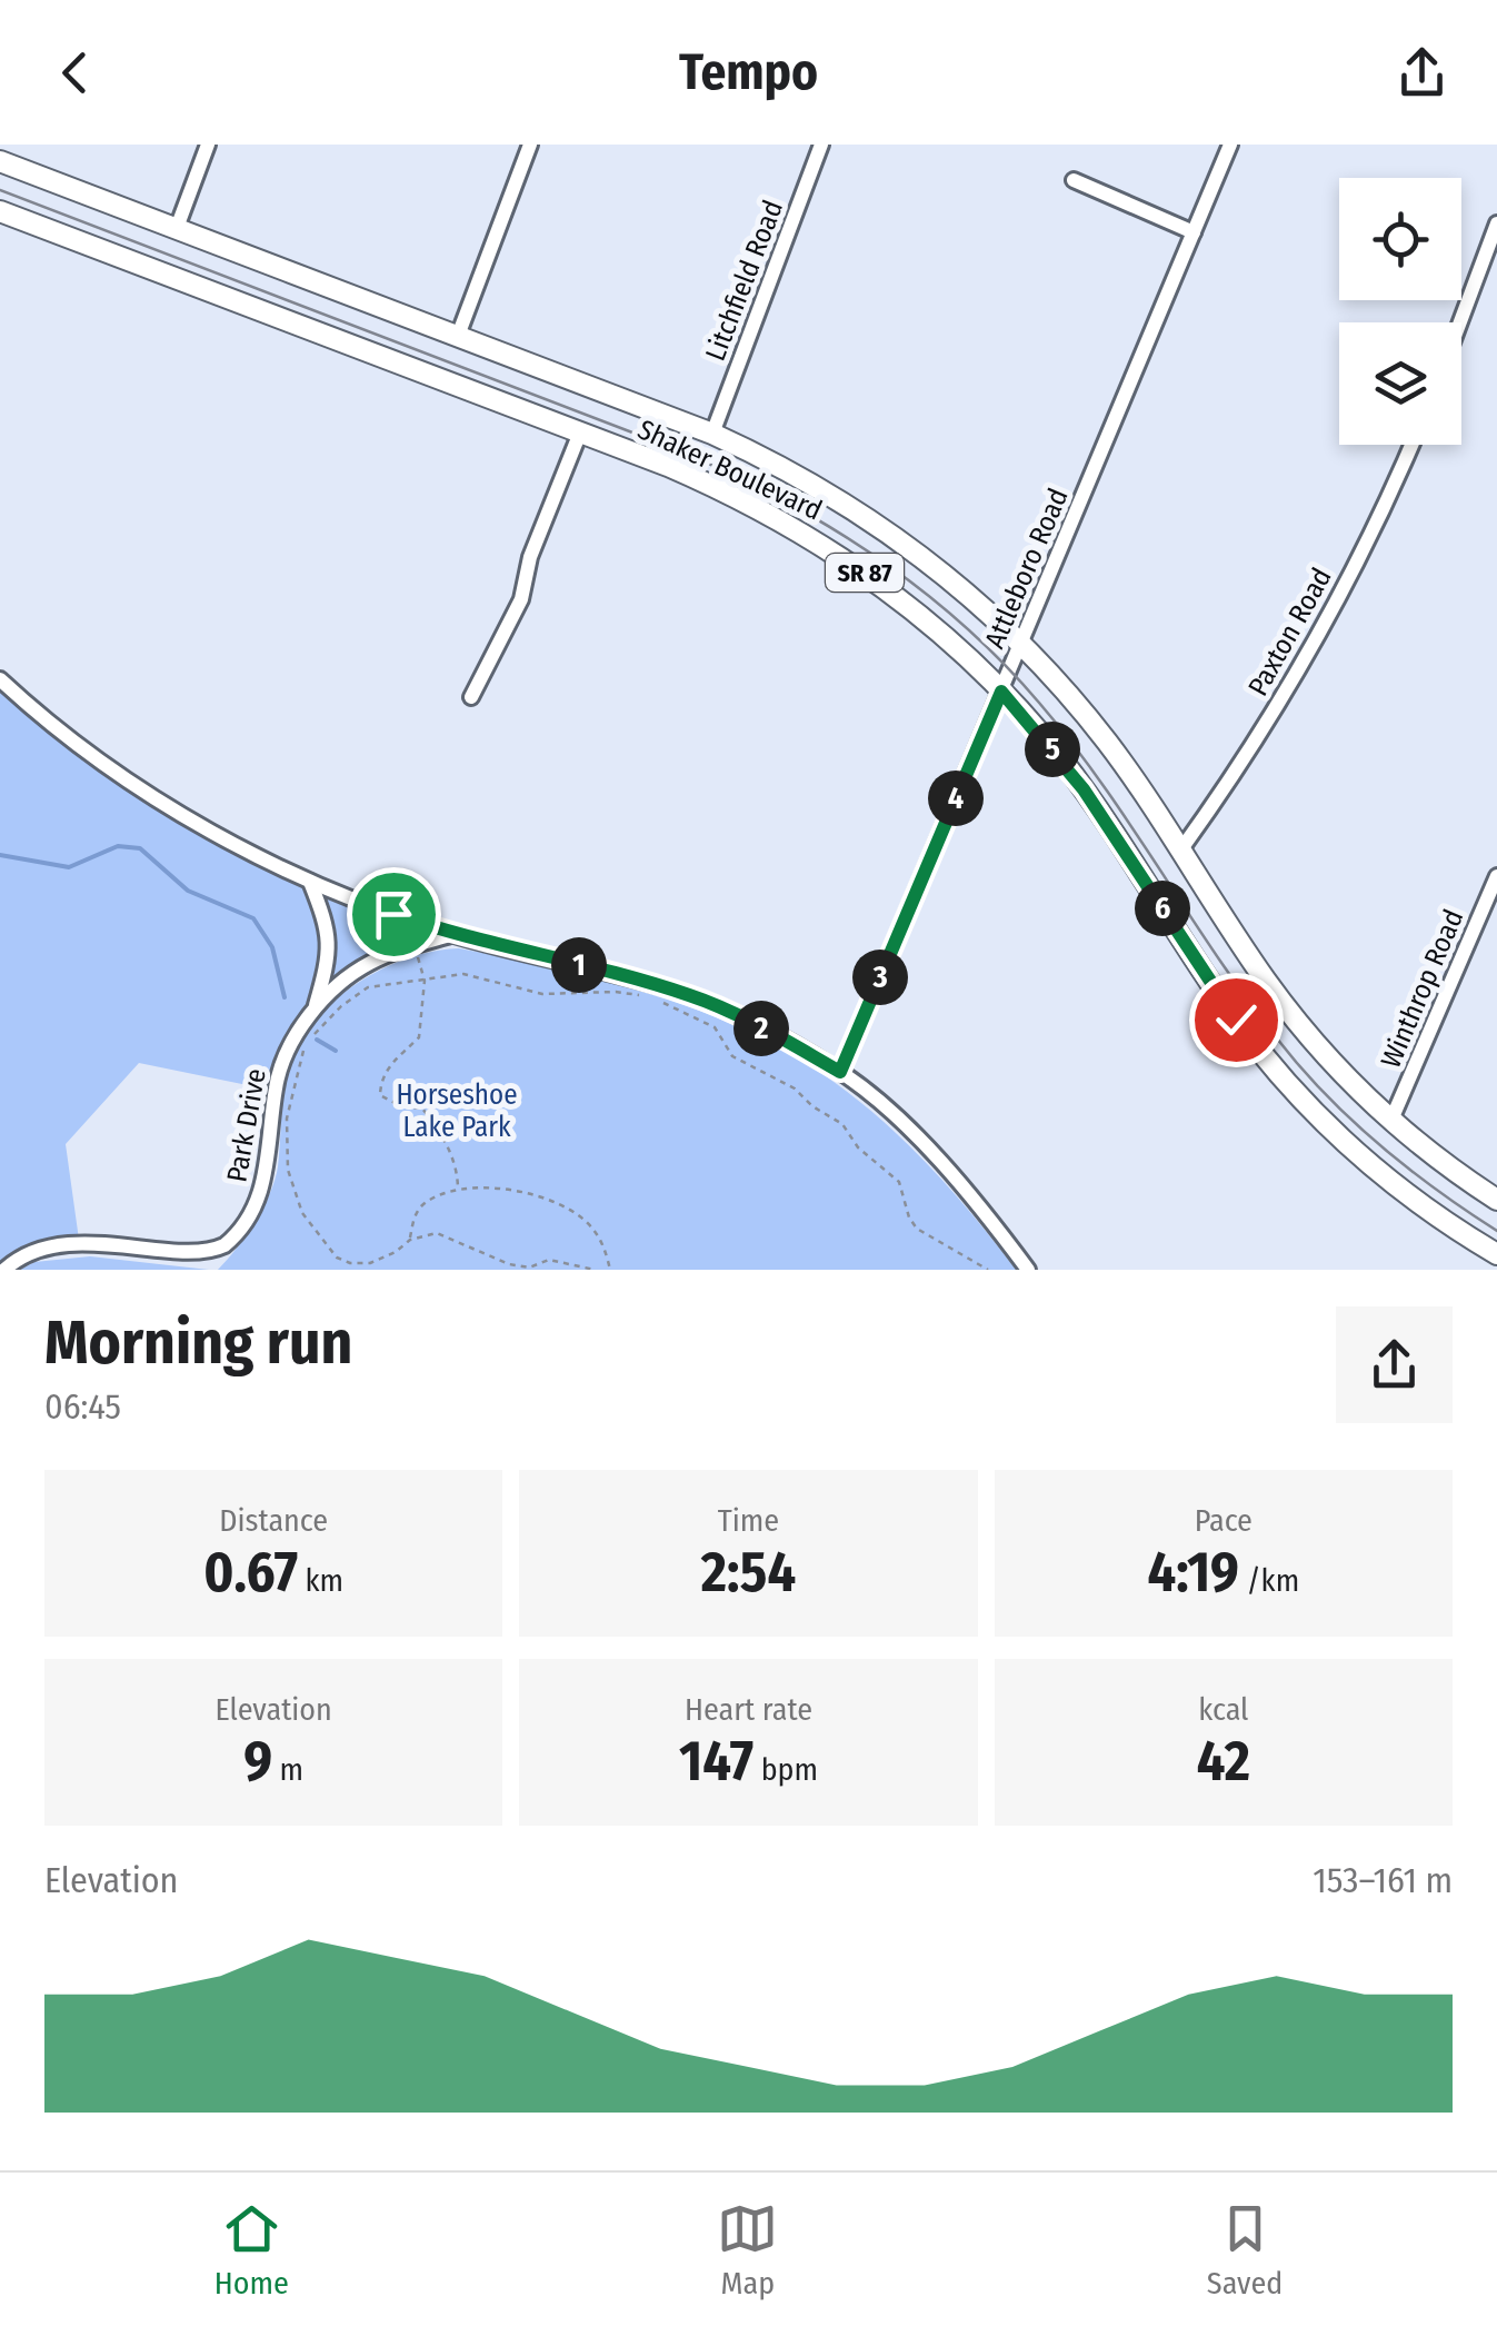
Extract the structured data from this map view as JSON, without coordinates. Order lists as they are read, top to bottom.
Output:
{
  "streets": {
    "main road": ["Shaker Boulevard", "SR 87"],
    "street": [
      "Litchfield Road",
      "Attleboro Road",
      "Paxton Road",
      "Winthrop Road",
      "Park Drive"
    ]
  },
  "crossings": [
    ["Litchfield Road", "Shaker Boulevard"],
    ["Shaker Boulevard", "Attleboro Road"],
    ["Shaker Boulevard", "Paxton Road"],
    ["Shaker Boulevard", "Winthrop Road"]
  ],
  "parks": ["Horseshoe Lake Park"],
  "page": {
    "header": "Tempo",
    "pins": [
      "5",
      "4",
      "6",
      "1",
      "3",
      "2"
    ],
    "heading": ["Morning run", "06:45"],
    "stats": [
      ["Distance", "0.67 km"],
      ["Time", "2:54"],
      ["Pace", "4:19 /km"],
      ["Elevation", "9 m"],
      ["Heart rate", "147 bpm"],
      ["kcal", "42"]
    ],
    "chart": ["Elevation", "153–161 m"],
    "tabs": ["Home", "Map", "Saved"]
  }
}
